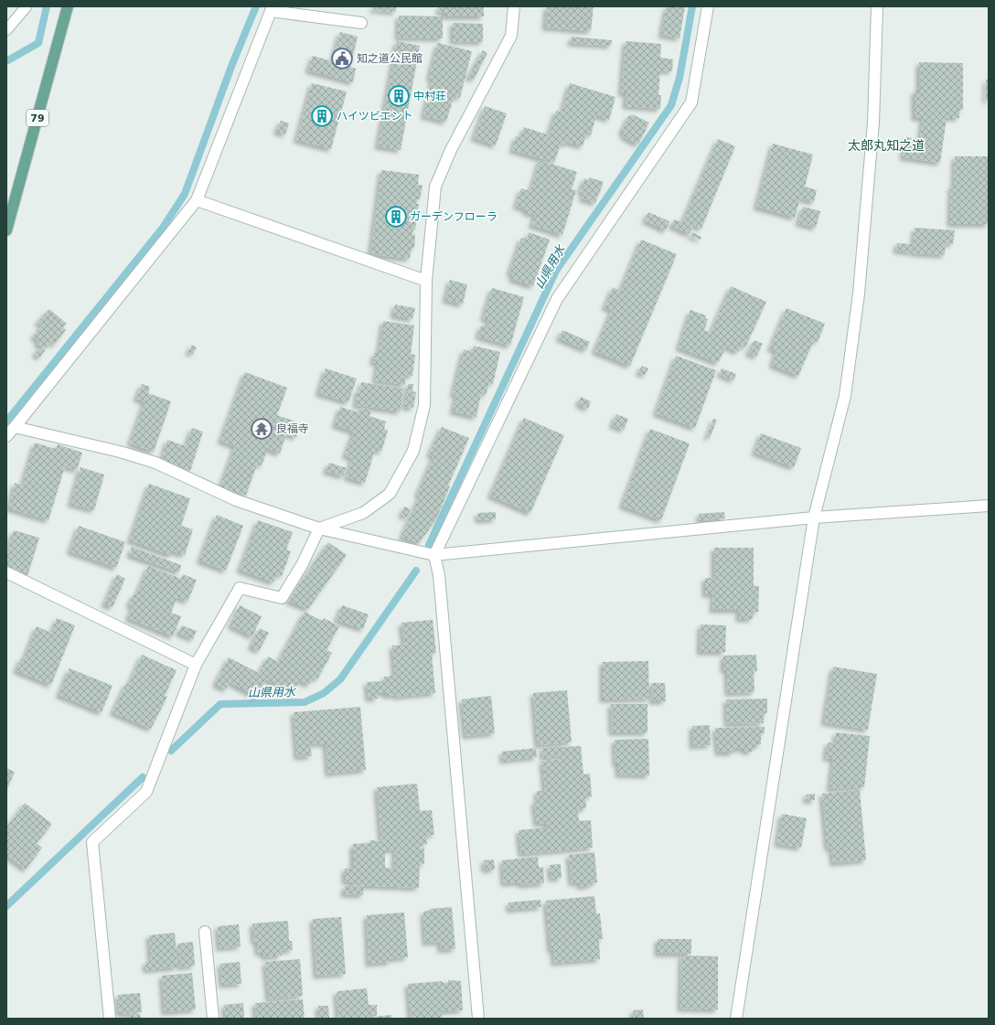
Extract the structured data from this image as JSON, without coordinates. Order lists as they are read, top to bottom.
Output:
{
  "streets": {
    "main road": ["79"]
  },
  "districts": ["太郎丸知之道"],
  "water": ["山県用水"],
  "places": {
    "public building": ["知之道公民館"],
    "building": ["中村荘", "ハイツビエント", "ガーデンフローラ"],
    "temple": ["良福寺"]
  }
}
